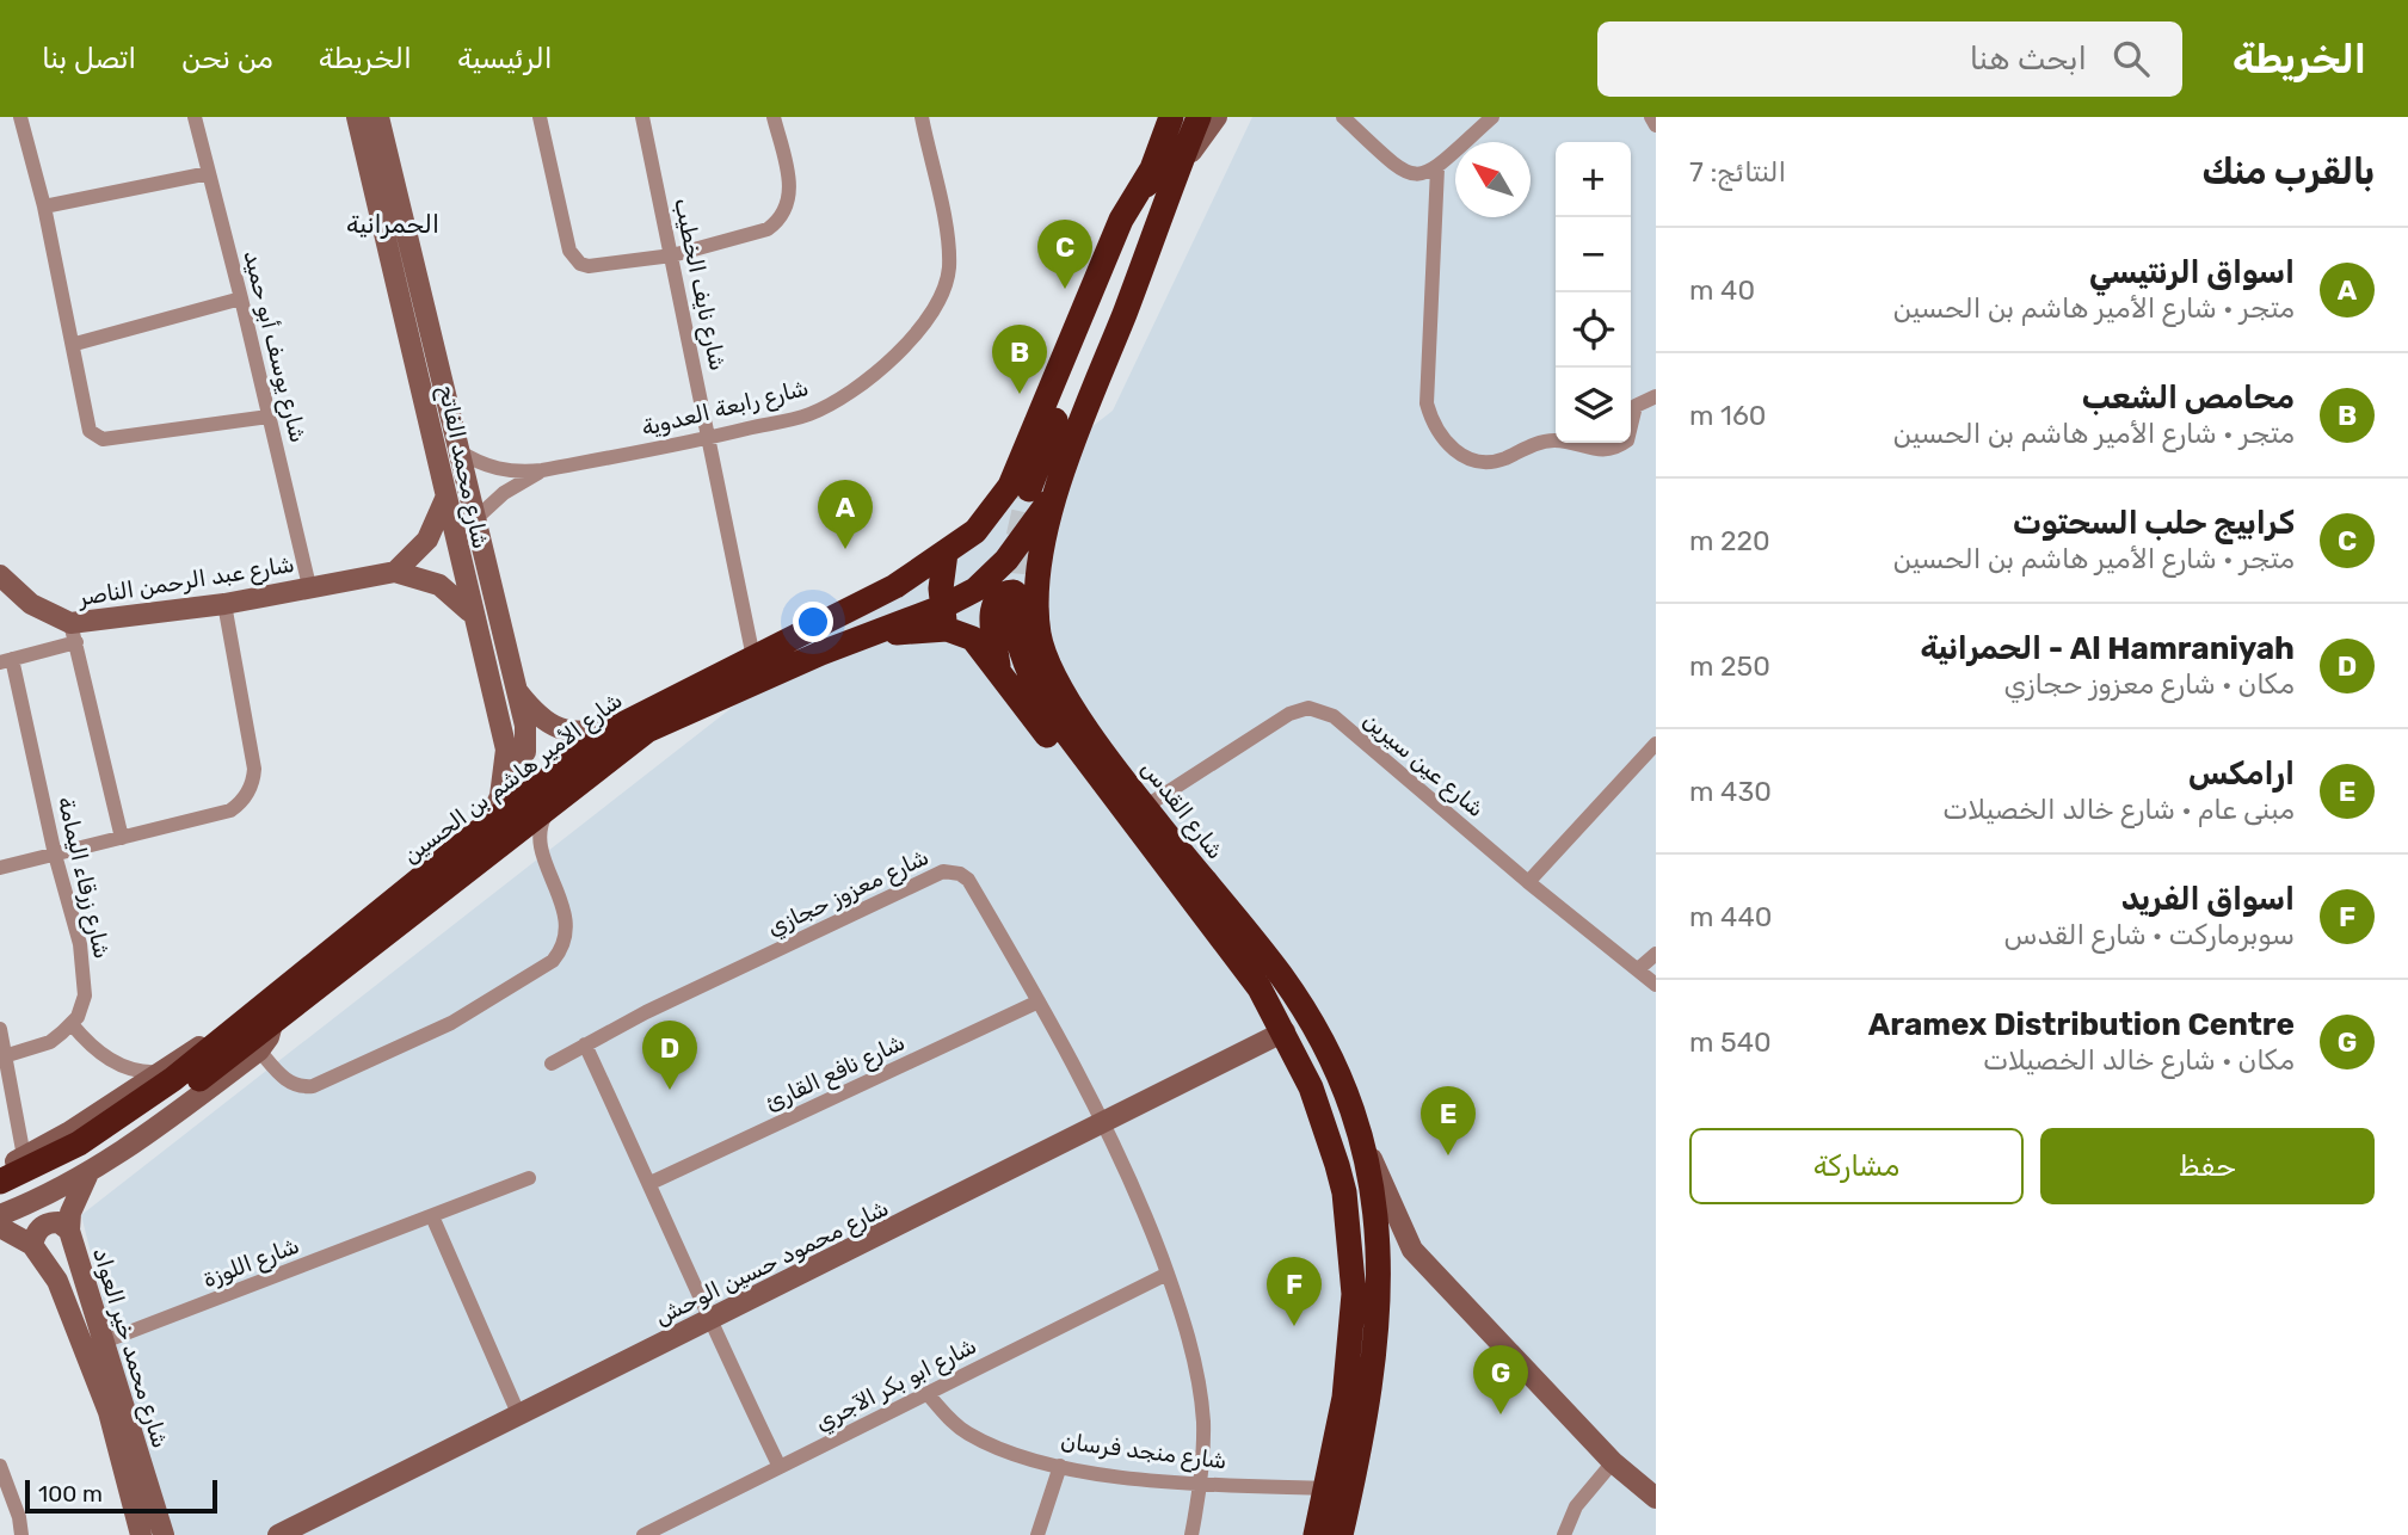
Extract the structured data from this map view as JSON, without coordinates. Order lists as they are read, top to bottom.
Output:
{
  "streets": {
    "highway": ["شارع الأمير هاشم بن الحسين", "شارع القدس"],
    "street": [
      "شارع نايف الخطيب",
      "شارع يوسف أبو حميد",
      "شارع رابعة العدوية",
      "شارع محمد الفاتح",
      "شارع عبد الرحمن الناصر",
      "شارع عين سيرين",
      "شارع زرقاء اليمامة",
      "شارع معزوز حجازي",
      "شارع نافع القارئ",
      "شارع اللوزة",
      "شارع محمود حسين الوحش",
      "شارع محمد خير العواد",
      "شارع ابو بكر الآجري",
      "شارع منجد فرسان"
    ]
  },
  "crossings": [
    ["شارع نايف الخطيب", "شارع رابعة العدوية"],
    ["شارع نايف الخطيب", "شارع محمد الفاتح"],
    ["شارع نايف الخطيب", "شارع الأمير هاشم بن الحسين"],
    ["شارع يوسف أبو حميد", "شارع عبد الرحمن الناصر"],
    ["شارع رابعة العدوية", "شارع محمد الفاتح"],
    ["شارع رابعة العدوية", "شارع الأمير هاشم بن الحسين"],
    ["شارع محمد الفاتح", "شارع عبد الرحمن الناصر"],
    ["شارع محمد الفاتح", "شارع الأمير هاشم بن الحسين"],
    ["شارع عين سيرين", "شارع القدس"],
    ["شارع الأمير هاشم بن الحسين", "شارع القدس"],
    ["شارع الأمير هاشم بن الحسين", "شارع محمد خير العواد"],
    ["شارع القدس", "شارع محمود حسين الوحش"],
    ["شارع القدس", "شارع منجد فرسان"],
    ["شارع معزوز حجازي", "شارع نافع القارئ"],
    ["شارع معزوز حجازي", "شارع محمود حسين الوحش"],
    ["شارع معزوز حجازي", "شارع ابو بكر الآجري"],
    ["شارع معزوز حجازي", "شارع منجد فرسان"],
    ["شارع اللوزة", "شارع محمد خير العواد"],
    ["شارع ابو بكر الآجري", "شارع منجد فرسان"]
  ],
  "districts": ["الحمرانية"],
  "scale_bar": "100 m",
  "north": "top left",
  "page": {
    "header": "الخريطة",
    "search": "ابحث هنا",
    "nav": [
      "الرئيسية",
      "الخريطة",
      "من نحن",
      "اتصل بنا"
    ],
    "heading": ["بالقرب منك", "النتائج: 7"],
    "map_buttons": ["+", "−"],
    "pins": [
      "C",
      "B",
      "A",
      "D",
      "E",
      "F",
      "G"
    ],
    "list": [
      {
        "mark": "A",
        "name": "اسواق الرنتيسي",
        "note": "متجر · شارع الأمير هاشم بن الحسين",
        "value": "40 m"
      },
      {
        "mark": "B",
        "name": "محامص الشعب",
        "note": "متجر · شارع الأمير هاشم بن الحسين",
        "value": "160 m"
      },
      {
        "mark": "C",
        "name": "كرابيج حلب السحتوت",
        "note": "متجر · شارع الأمير هاشم بن الحسين",
        "value": "220 m"
      },
      {
        "mark": "D",
        "name": "Al Hamraniyah - الحمرانية",
        "note": "مكان · شارع معزوز حجازي",
        "value": "250 m"
      },
      {
        "mark": "E",
        "name": "ارامكس",
        "note": "مبنى عام · شارع خالد الخصيلات",
        "value": "430 m"
      },
      {
        "mark": "F",
        "name": "اسواق الفريد",
        "note": "سوبرماركت · شارع القدس",
        "value": "440 m"
      },
      {
        "mark": "G",
        "name": "Aramex Distribution Centre",
        "note": "مكان · شارع خالد الخصيلات",
        "value": "540 m"
      }
    ],
    "buttons": ["حفظ", "مشاركة"],
    "scale": "100 m"
  }
}
